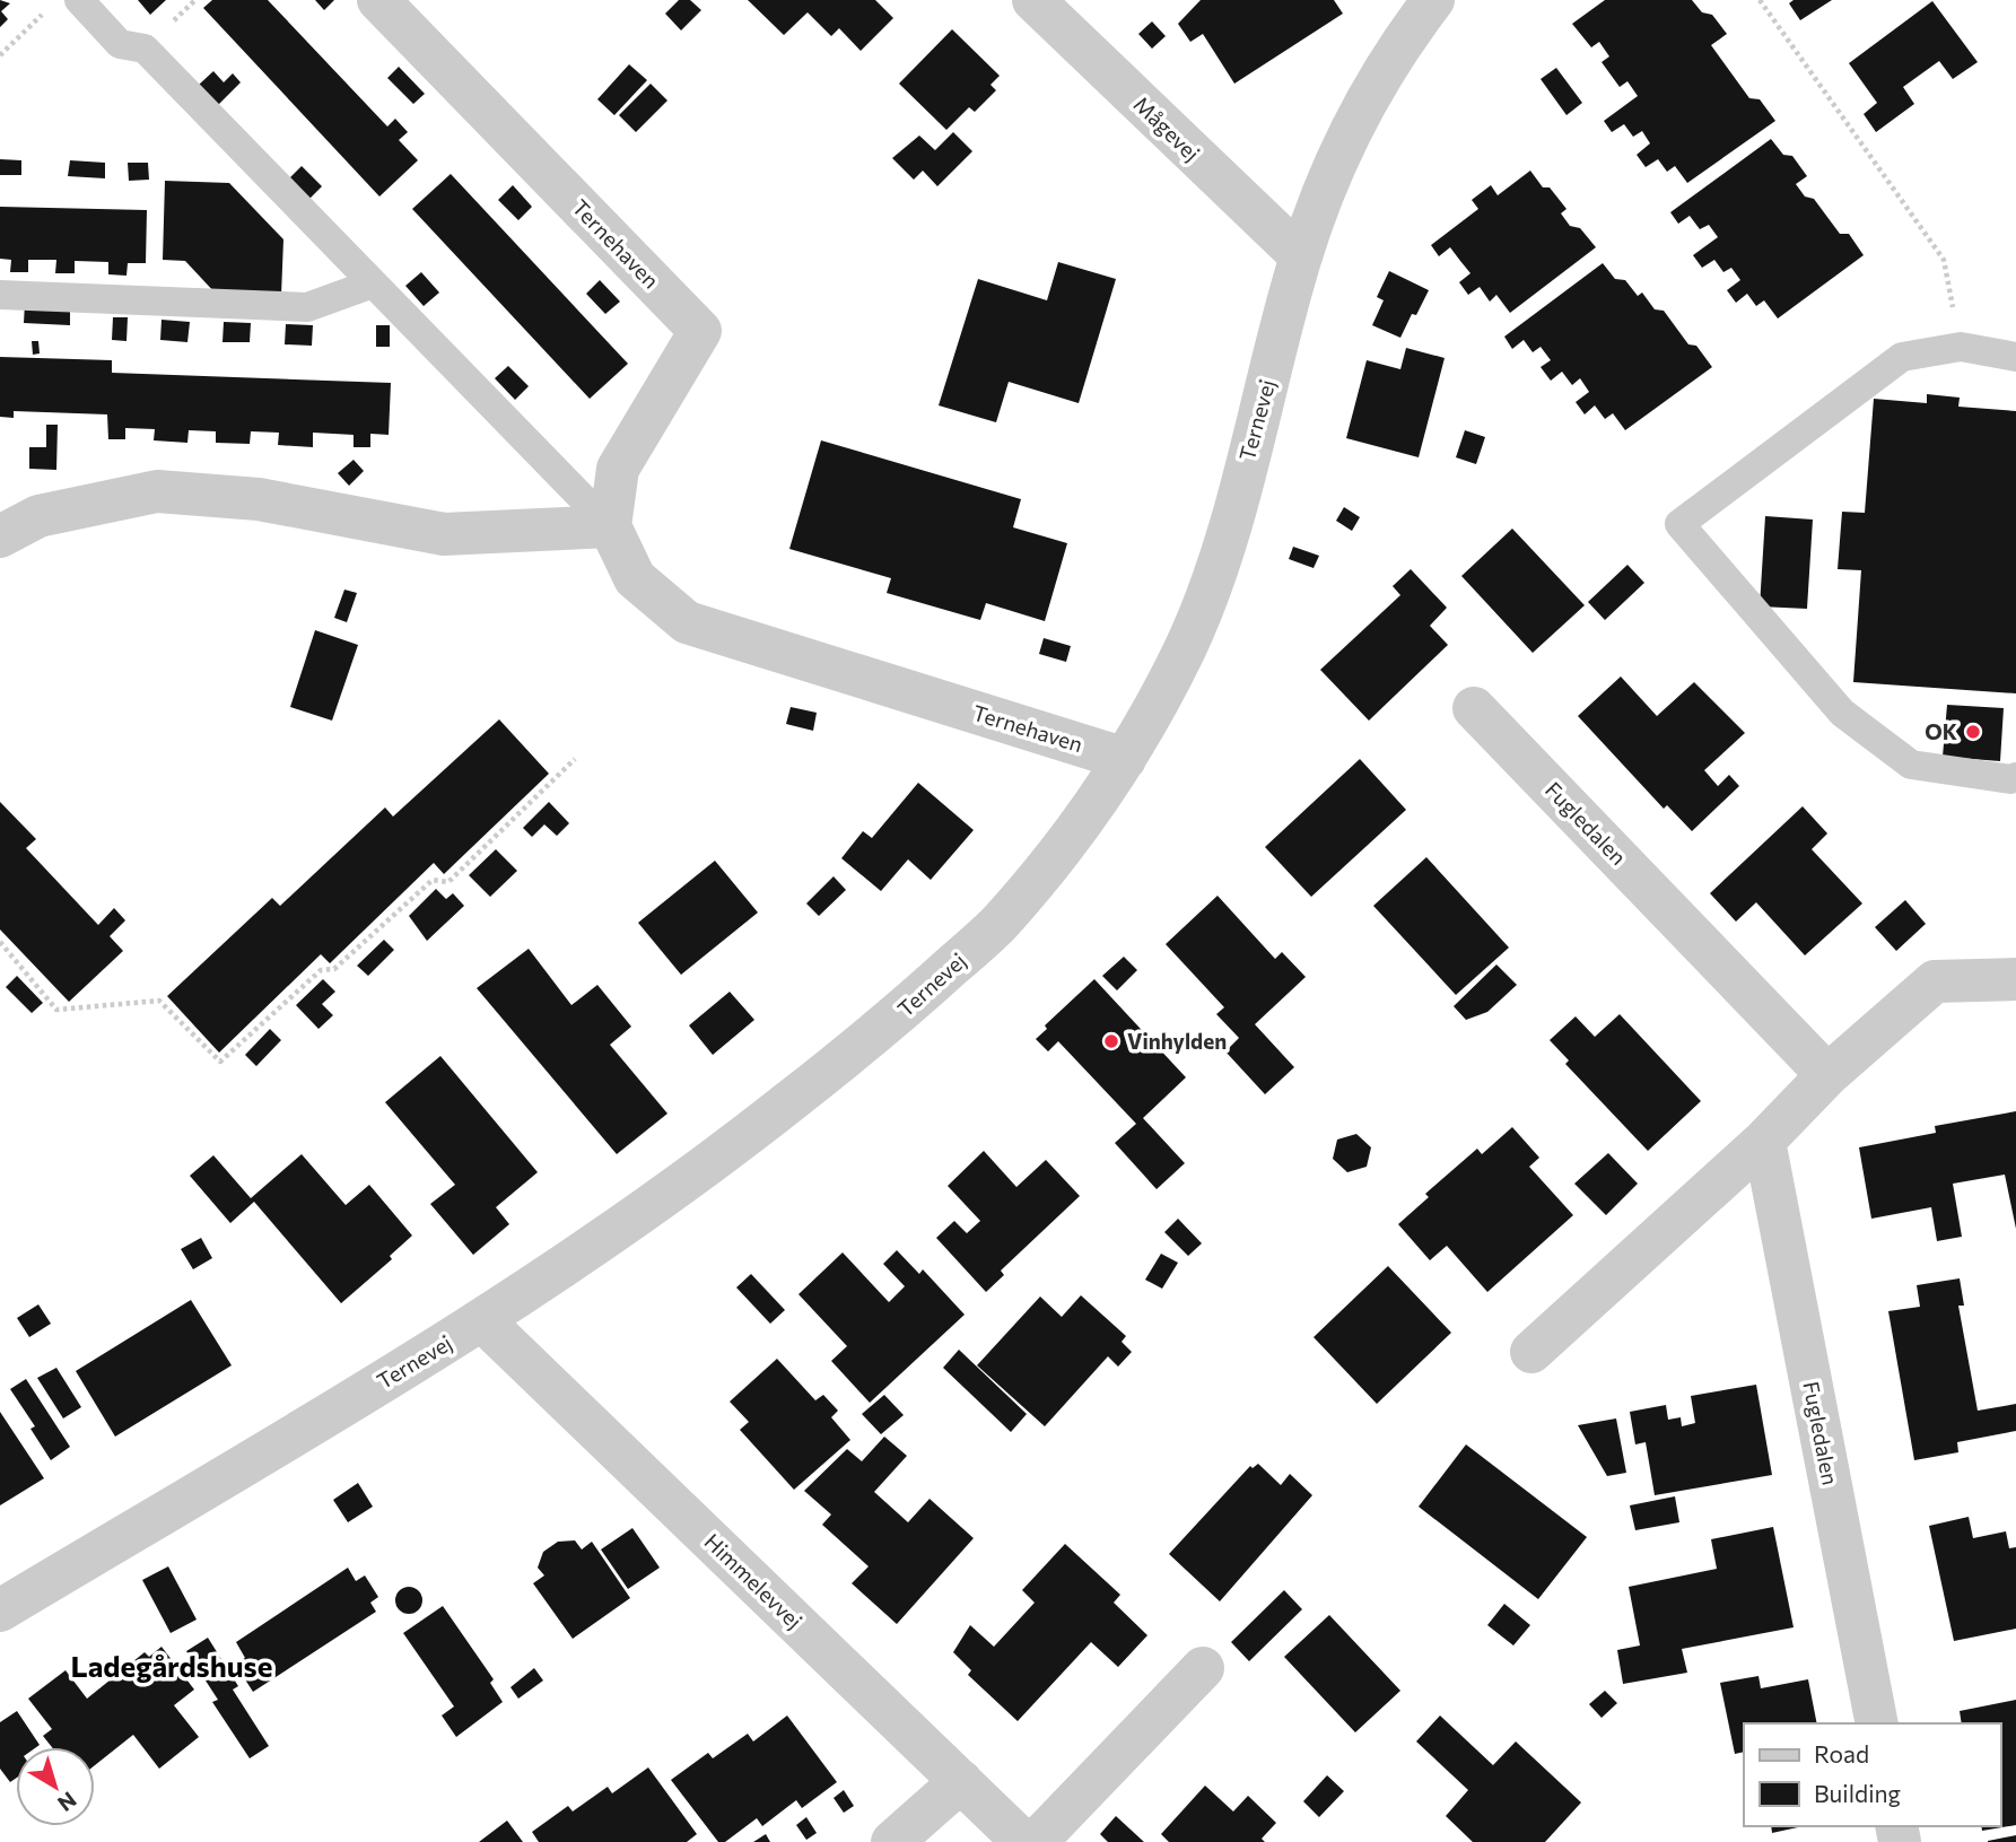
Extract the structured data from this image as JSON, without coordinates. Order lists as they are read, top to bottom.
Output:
{
  "streets": {
    "street": [
      "Mågevej",
      "Ternehaven",
      "Ternevej",
      "Fugledalen",
      "Himmelevvej"
    ]
  },
  "crossings": [
    ["Mågevej", "Ternevej"],
    ["Ternehaven", "Ternevej"],
    ["Ternevej", "Himmelevvej"]
  ],
  "districts": ["Ladegårdshuse"],
  "places": ["OK", "Vinhylden"],
  "legend": ["Road", "Building"],
  "north": "bottom right"
}
